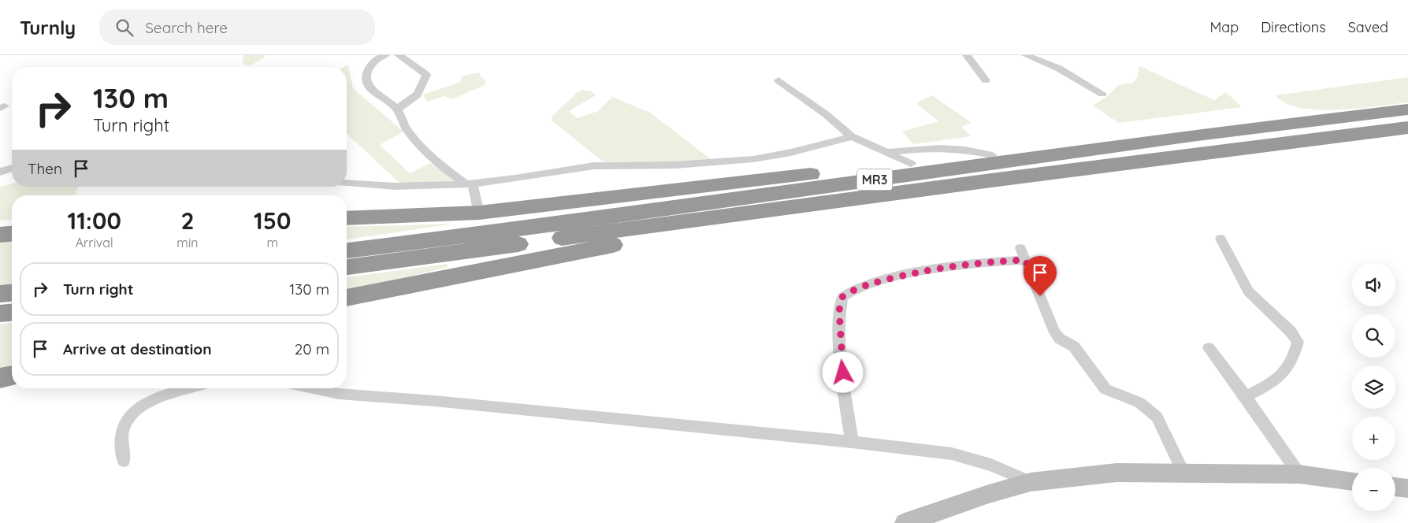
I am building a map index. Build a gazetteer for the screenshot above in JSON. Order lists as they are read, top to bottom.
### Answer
{
  "streets": {
    "highway": ["MR3"]
  },
  "page": {
    "header": "Turnly",
    "search": "Search here",
    "nav": ["Map", "Directions", "Saved"],
    "turn": ["130 m", "Turn right"],
    "then": "Then",
    "eta": [
      "11:00",
      "Arrival",
      "2",
      "min",
      "150",
      "m"
    ],
    "list": [
      {
        "name": "Turn right",
        "value": "130 m"
      },
      {
        "name": "Arrive at destination",
        "value": "20 m"
      }
    ],
    "map_buttons": ["+", "−"]
  }
}
